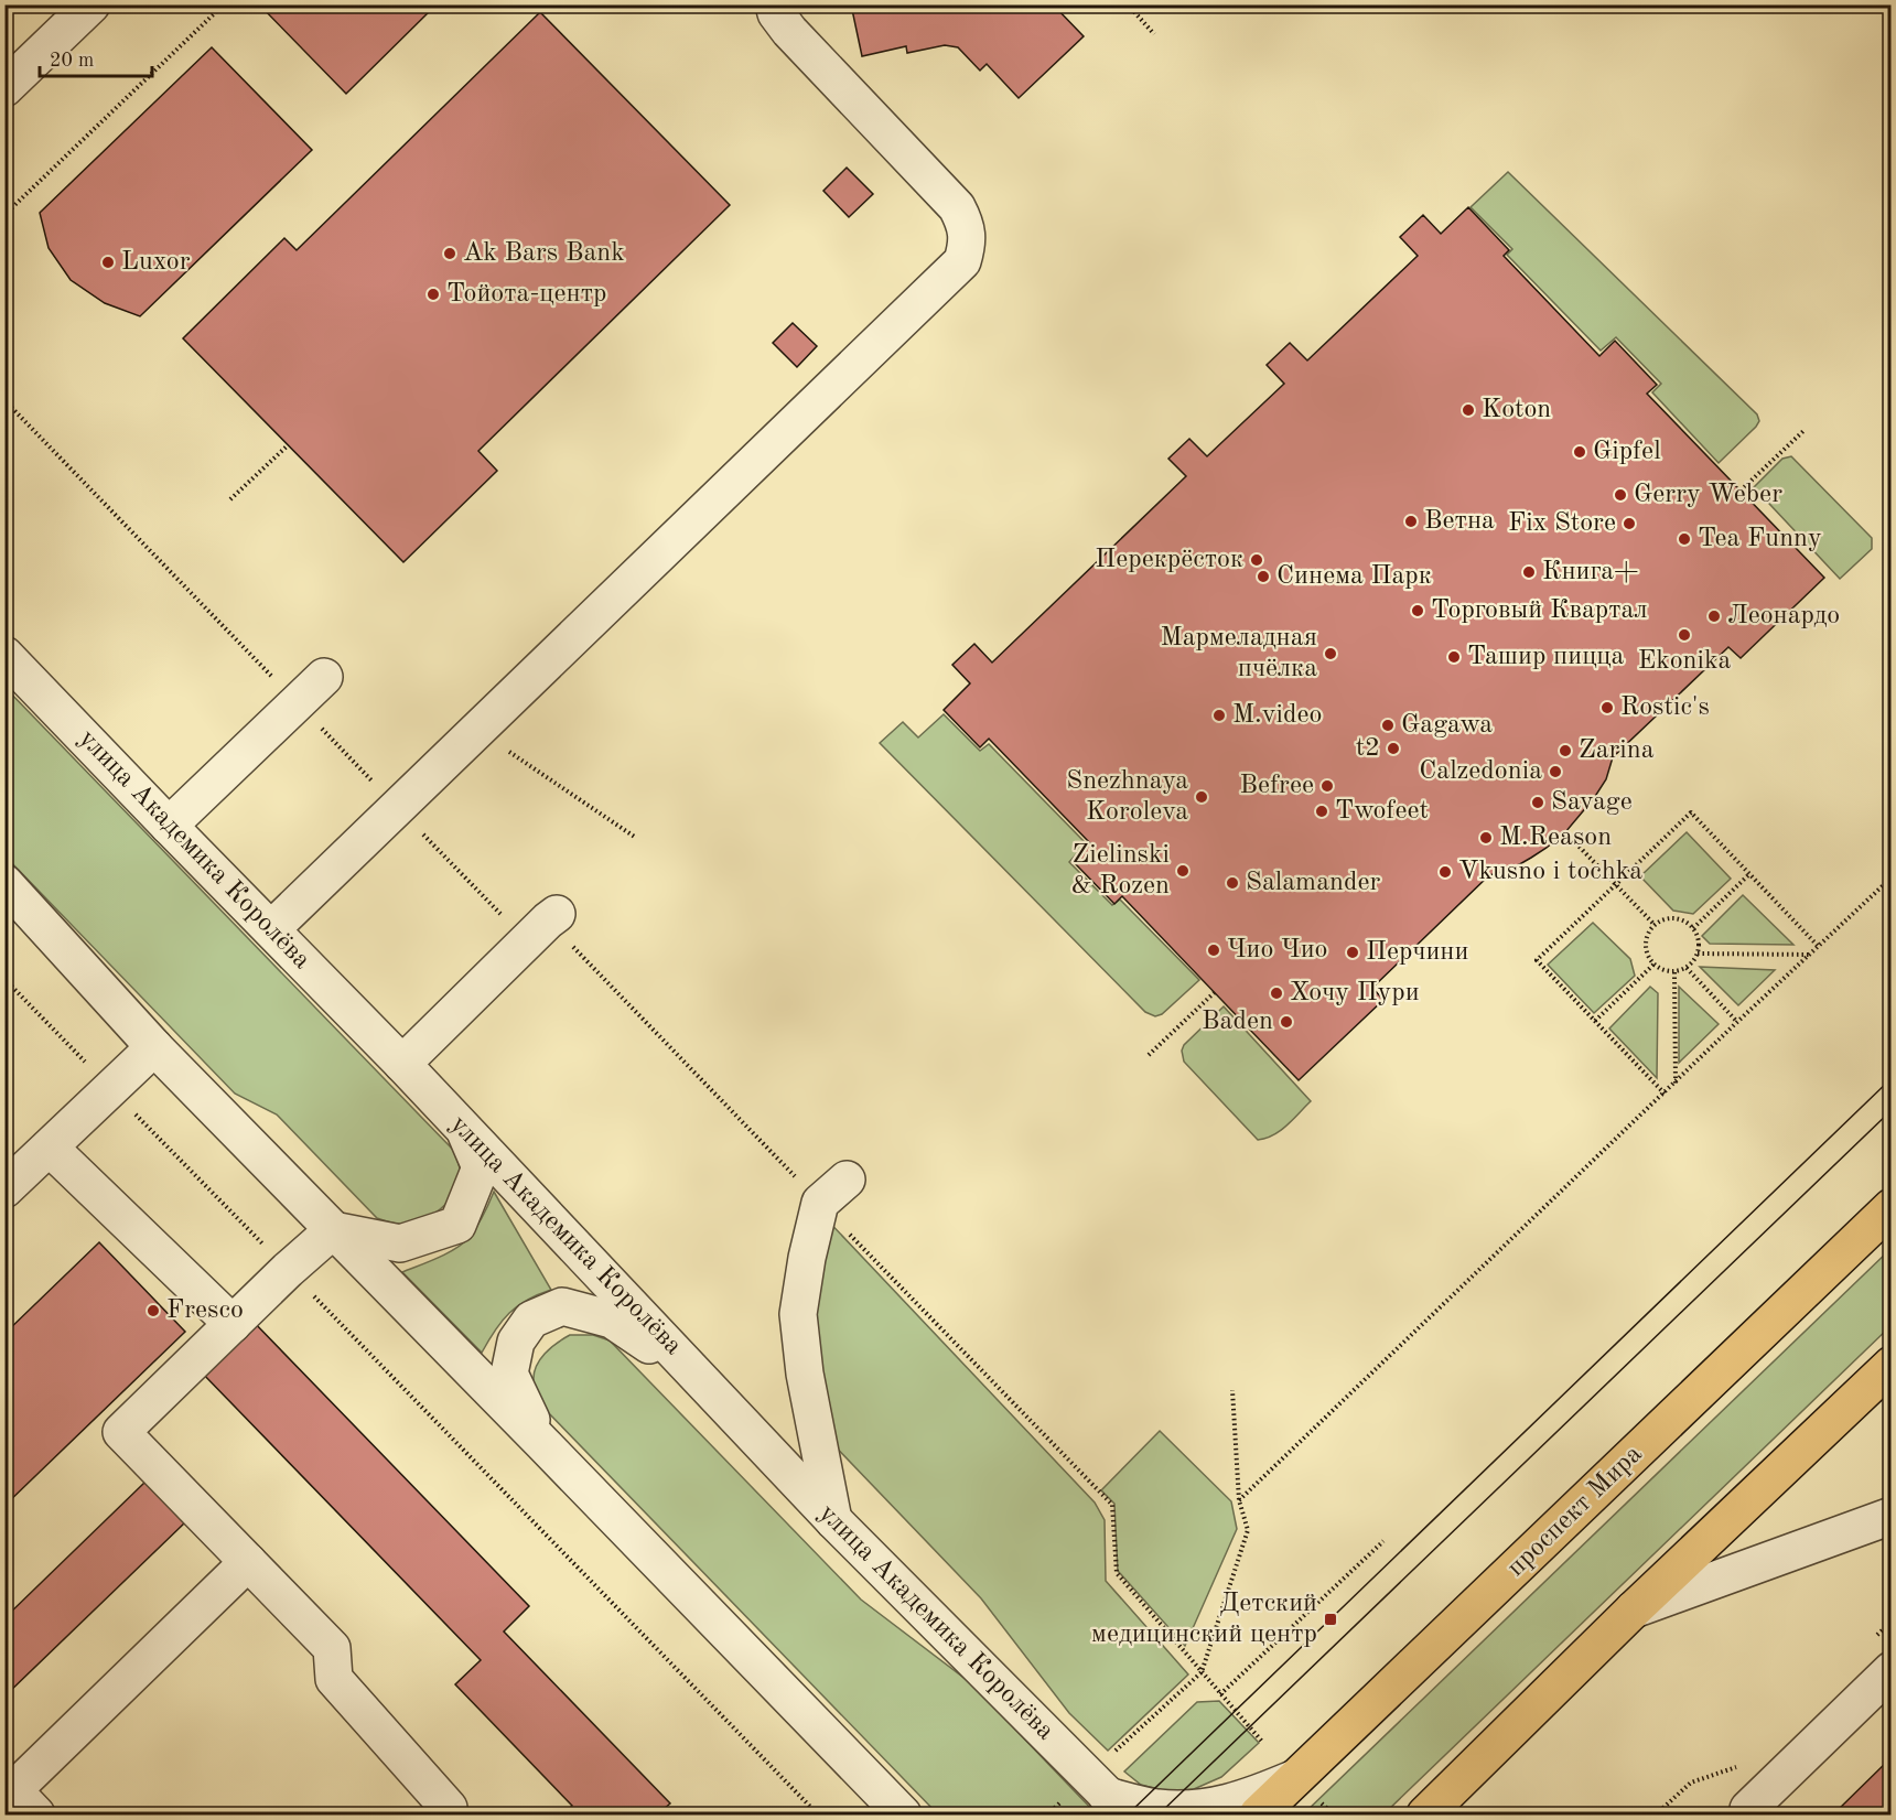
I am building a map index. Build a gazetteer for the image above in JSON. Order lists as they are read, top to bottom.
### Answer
{
  "streets": {
    "main road": ["проспект Мира"],
    "street": ["улица Академика Королёва"]
  },
  "places": {
    "other": [
      "Ak Bars Bank",
      "Luxor",
      "Тойота-центр",
      "Koton",
      "Gipfel",
      "Gerry Weber",
      "Ветна",
      "Fix Store",
      "Tea Funny",
      "Перекрёсток",
      "Книга+",
      "Синема Парк",
      "Торговый Квартал",
      "Леонардо",
      "Ekonika",
      "Мармеладная пчёлка",
      "Ташир пицца",
      "Rostiс's",
      "M.video",
      "Gagawa",
      "t2",
      "Zarina",
      "Calzedonia",
      "Befree",
      "Snezhnaya Koroleva",
      "Savage",
      "Twofeet",
      "M.Reason",
      "Zielinski & Rozen",
      "Vkusno i tochka",
      "Salamander",
      "Чио Чио",
      "Перчини",
      "Хочу Пури",
      "Baden",
      "Fresco"
    ],
    "transit": ["Детский медицинский центр"]
  },
  "scale_bar": "20 m"
}
